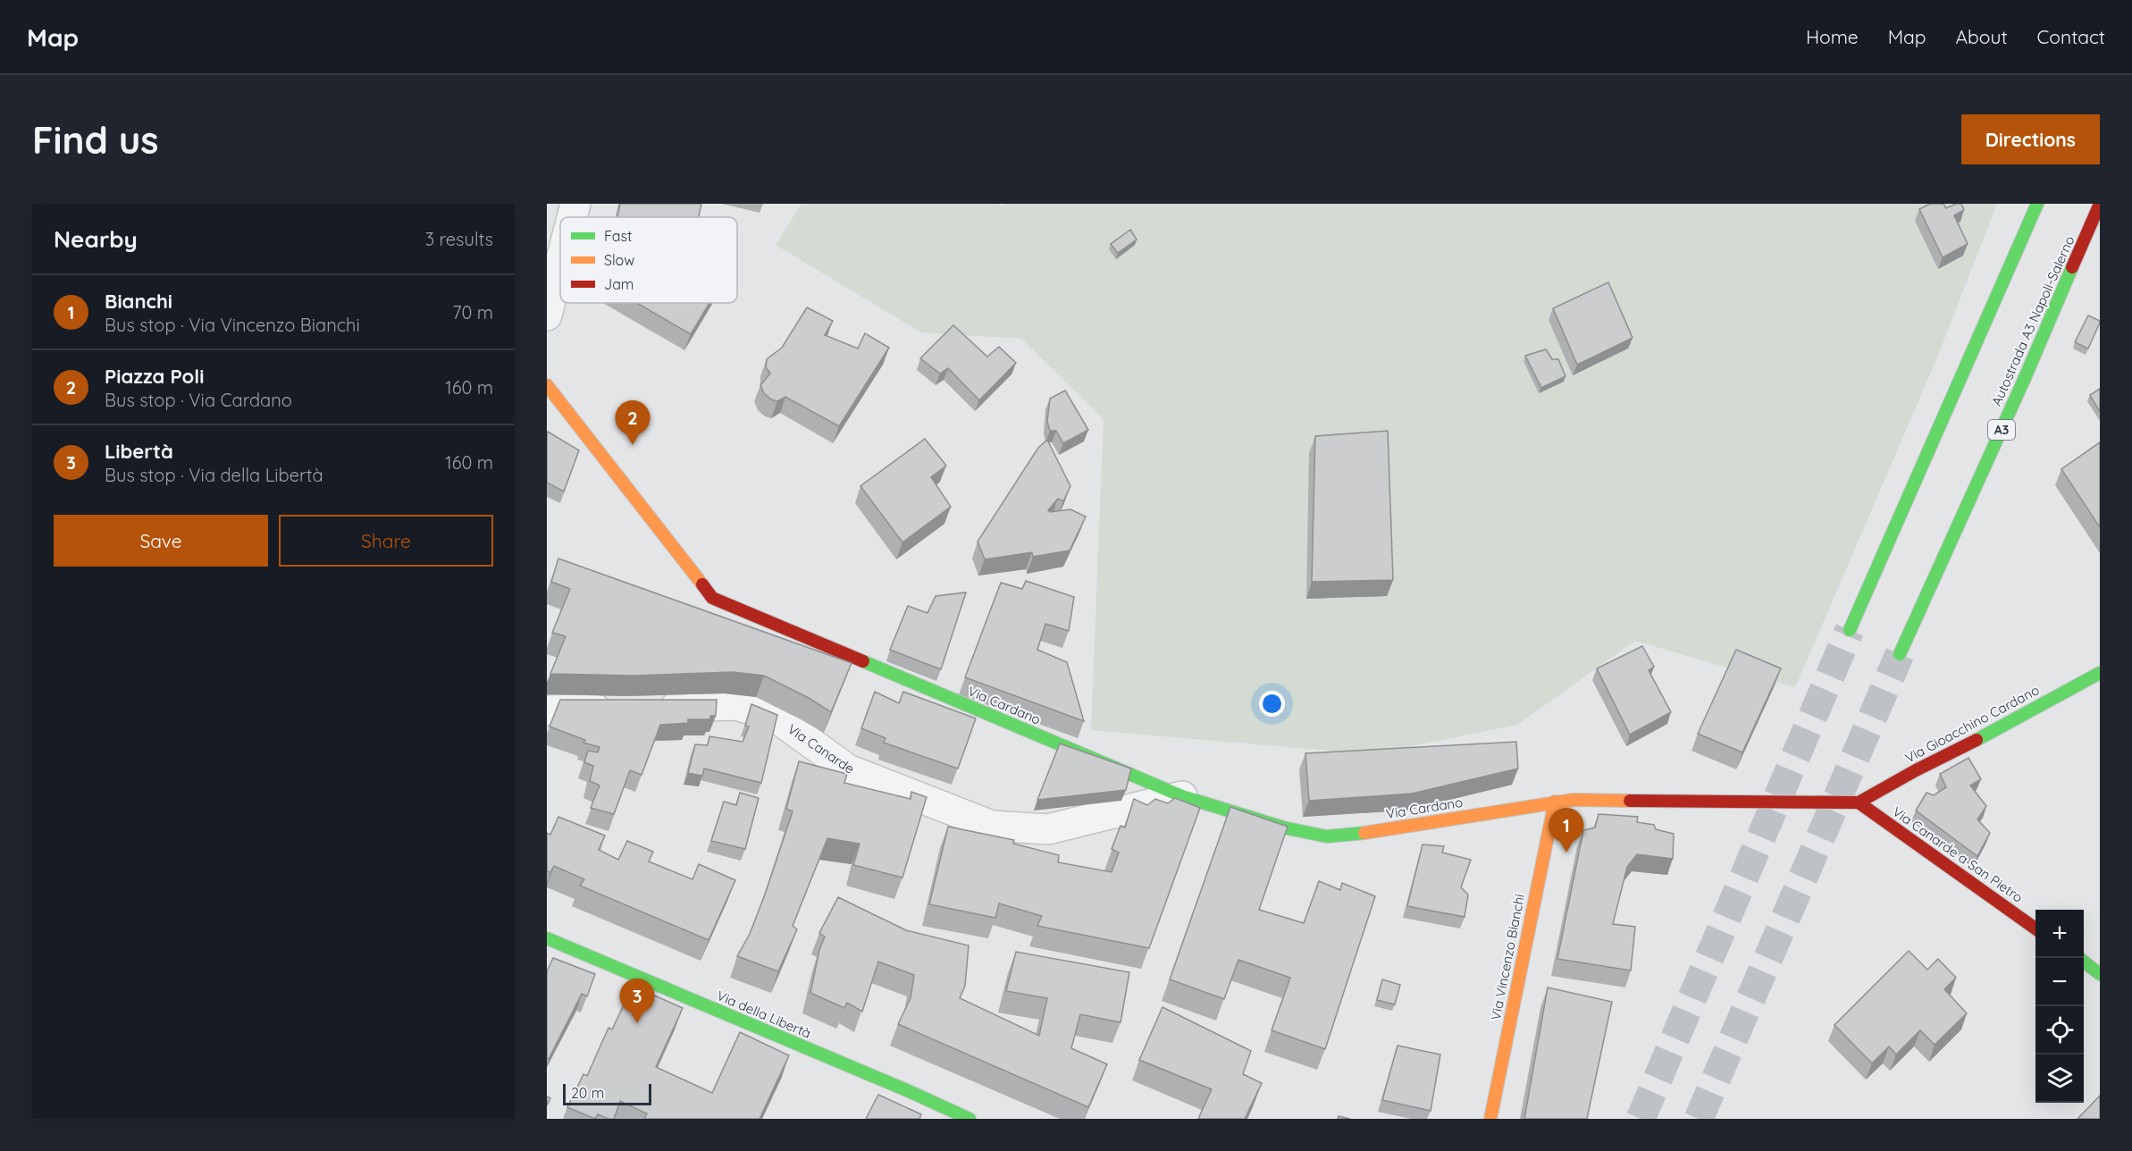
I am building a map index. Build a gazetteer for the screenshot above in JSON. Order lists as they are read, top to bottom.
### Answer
{
  "streets": {
    "main road": [
      "Autostrada A3 Napoli-Salerno",
      "A3",
      "Via Cardano",
      "Via Gioacchino Cardano",
      "Via Canarde a San Pietro",
      "Via Vincenzo Bianchi",
      "Via della Libertà"
    ],
    "street": ["Via Canarde"]
  },
  "crossings": [
    ["Via Cardano", "Via Gioacchino Cardano"],
    ["Via Cardano", "Via Canarde"],
    ["Via Cardano", "Via Canarde a San Pietro"],
    ["Via Cardano", "Via Vincenzo Bianchi"],
    ["Via Gioacchino Cardano", "Via Canarde a San Pietro"]
  ],
  "legend": ["Fast", "Slow", "Jam"],
  "scale_bar": "20 m",
  "page": {
    "header": "Map",
    "nav": [
      "Home",
      "Map",
      "About",
      "Contact"
    ],
    "buttons": [
      "Directions",
      ["Save", "Share"]
    ],
    "title": "Find us",
    "heading": ["Nearby", "3 results"],
    "list": [
      {
        "mark": "1",
        "name": "Bianchi",
        "note": "Bus stop · Via Vincenzo Bianchi",
        "value": "70 m"
      },
      {
        "mark": "2",
        "name": "Piazza Poli",
        "note": "Bus stop · Via Cardano",
        "value": "160 m"
      },
      {
        "mark": "3",
        "name": "Libertà",
        "note": "Bus stop · Via della Libertà",
        "value": "160 m"
      }
    ],
    "pins": ["2", "1", "3"],
    "map_buttons": ["+", "−"],
    "scale": "20 m"
  }
}
